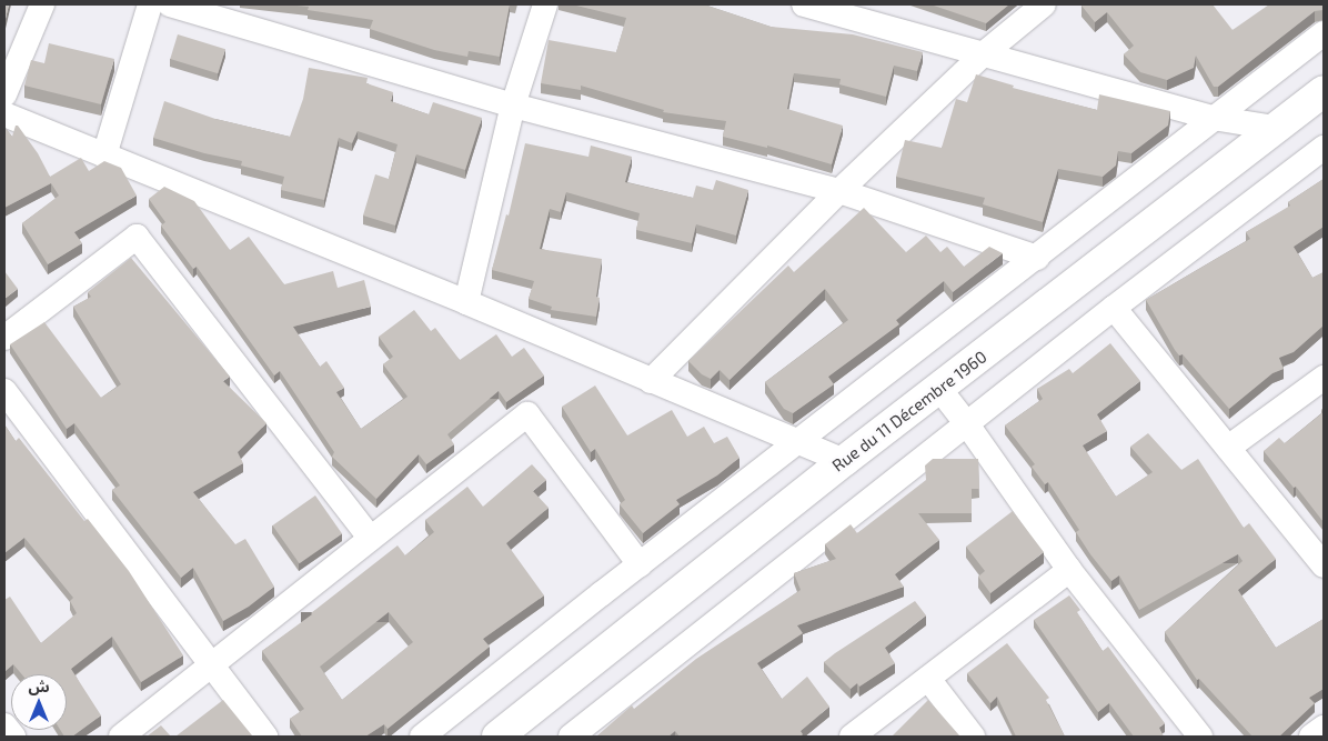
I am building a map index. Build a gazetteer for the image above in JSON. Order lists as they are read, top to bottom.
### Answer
{
  "streets": {
    "main road": ["Rue du 11 Décembre 1960"]
  },
  "north": "top"
}
